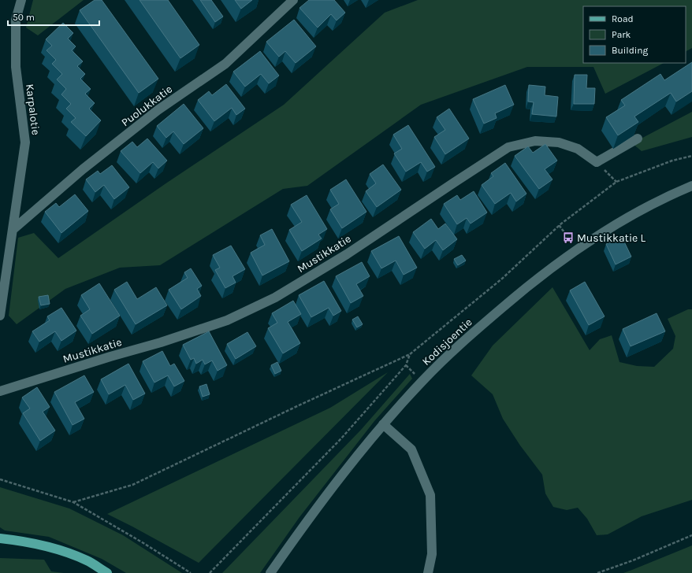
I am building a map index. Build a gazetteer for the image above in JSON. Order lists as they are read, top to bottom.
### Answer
{
  "streets": {
    "street": [
      "Puolukkatie",
      "Karpalotie",
      "Mustikkatie",
      "Kodisjoentie"
    ]
  },
  "crossings": [
    ["Puolukkatie", "Karpalotie"]
  ],
  "places": {
    "bus stop": ["Mustikkatie L"]
  },
  "legend": ["Road", "Park", "Building"],
  "scale_bar": "50 m"
}
